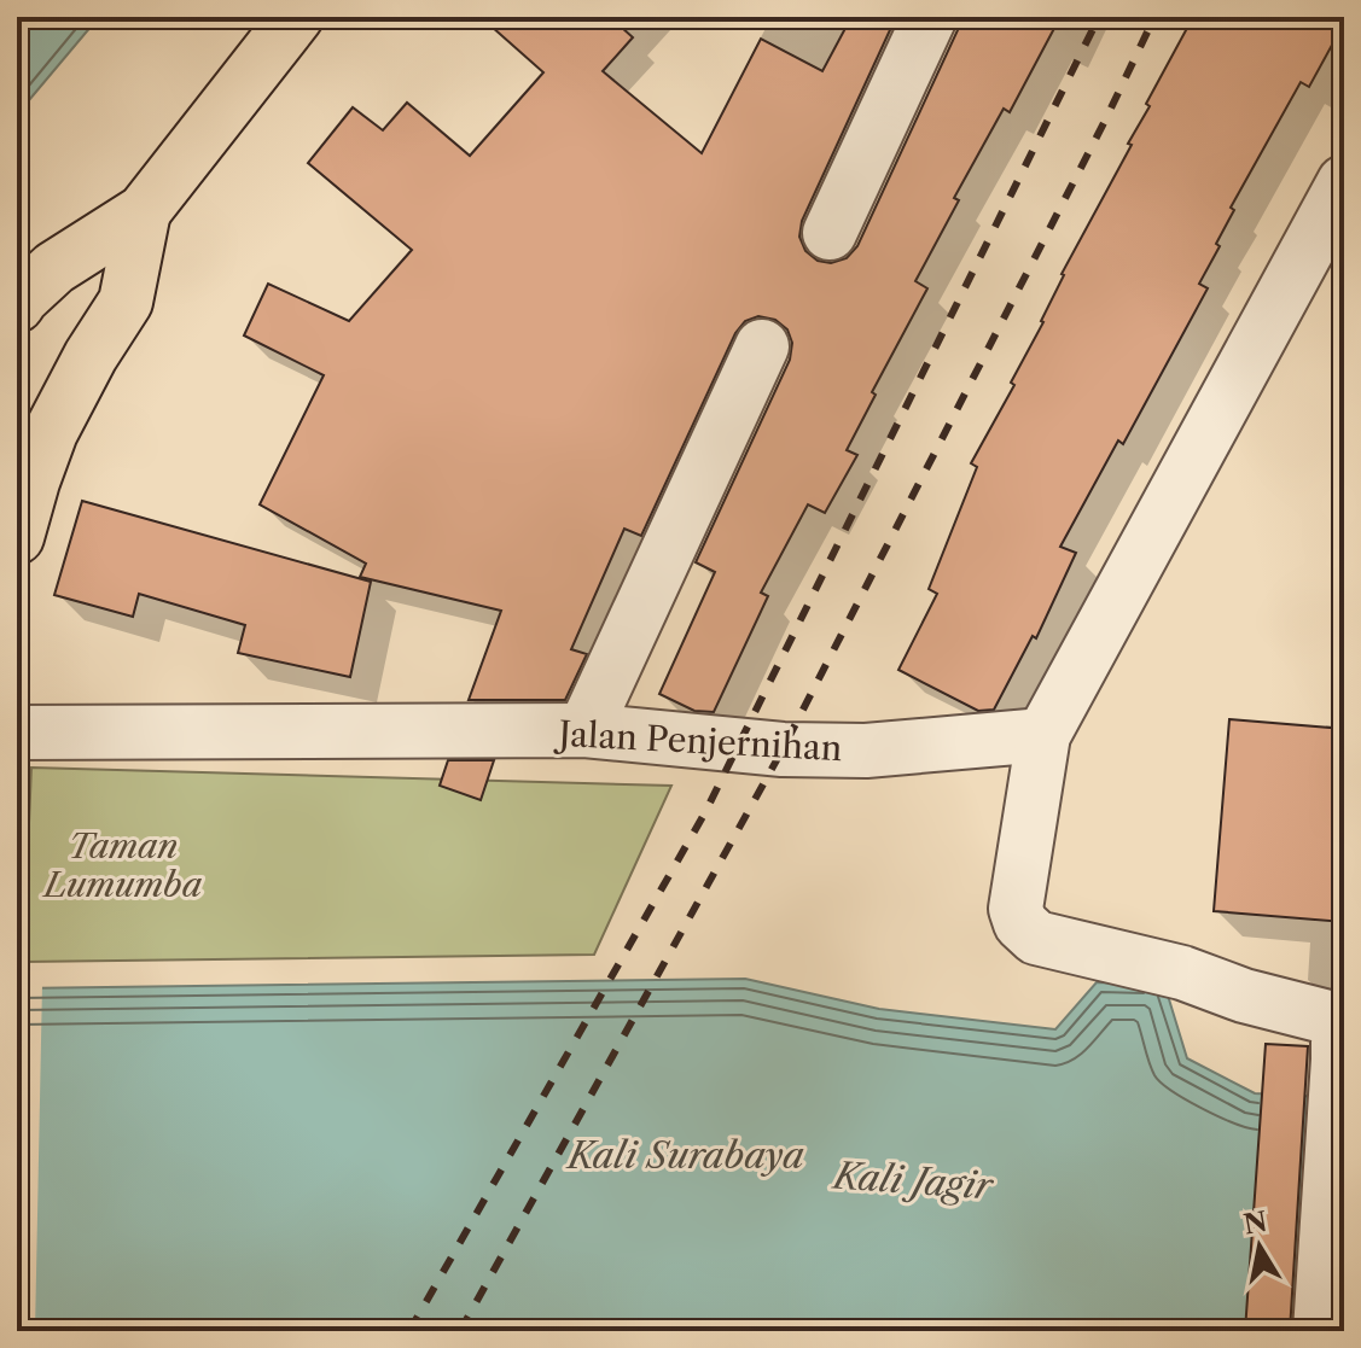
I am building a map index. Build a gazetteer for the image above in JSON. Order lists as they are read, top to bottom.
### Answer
{
  "streets": {
    "street": ["Jalan Penjernihan"]
  },
  "water": ["Kali Surabaya", "Kali Jagir"],
  "parks": ["Taman Lumumba"],
  "north": "top"
}
